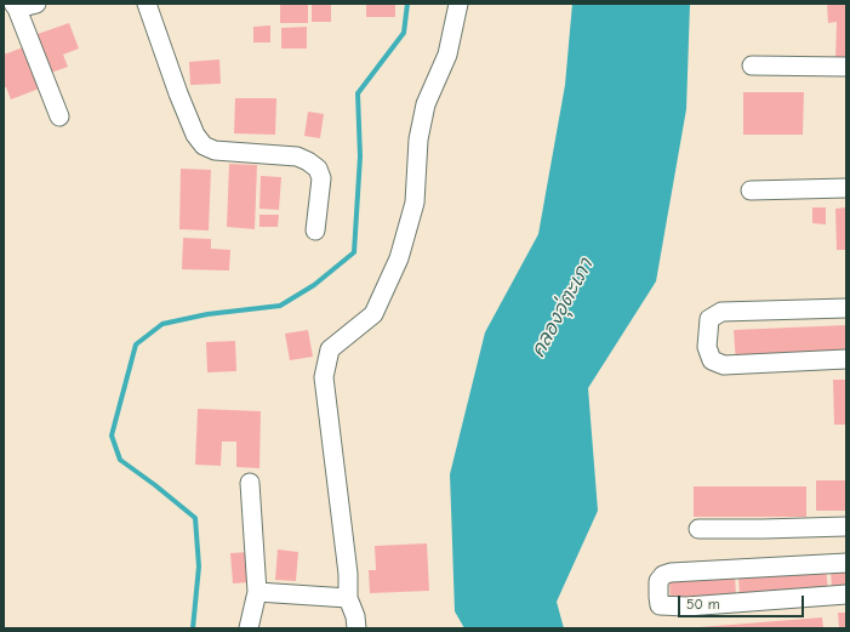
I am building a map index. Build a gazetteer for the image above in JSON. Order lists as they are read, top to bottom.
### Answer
{
  "water": ["คลองอุ่ตะเภา"],
  "scale_bar": "50 m"
}
